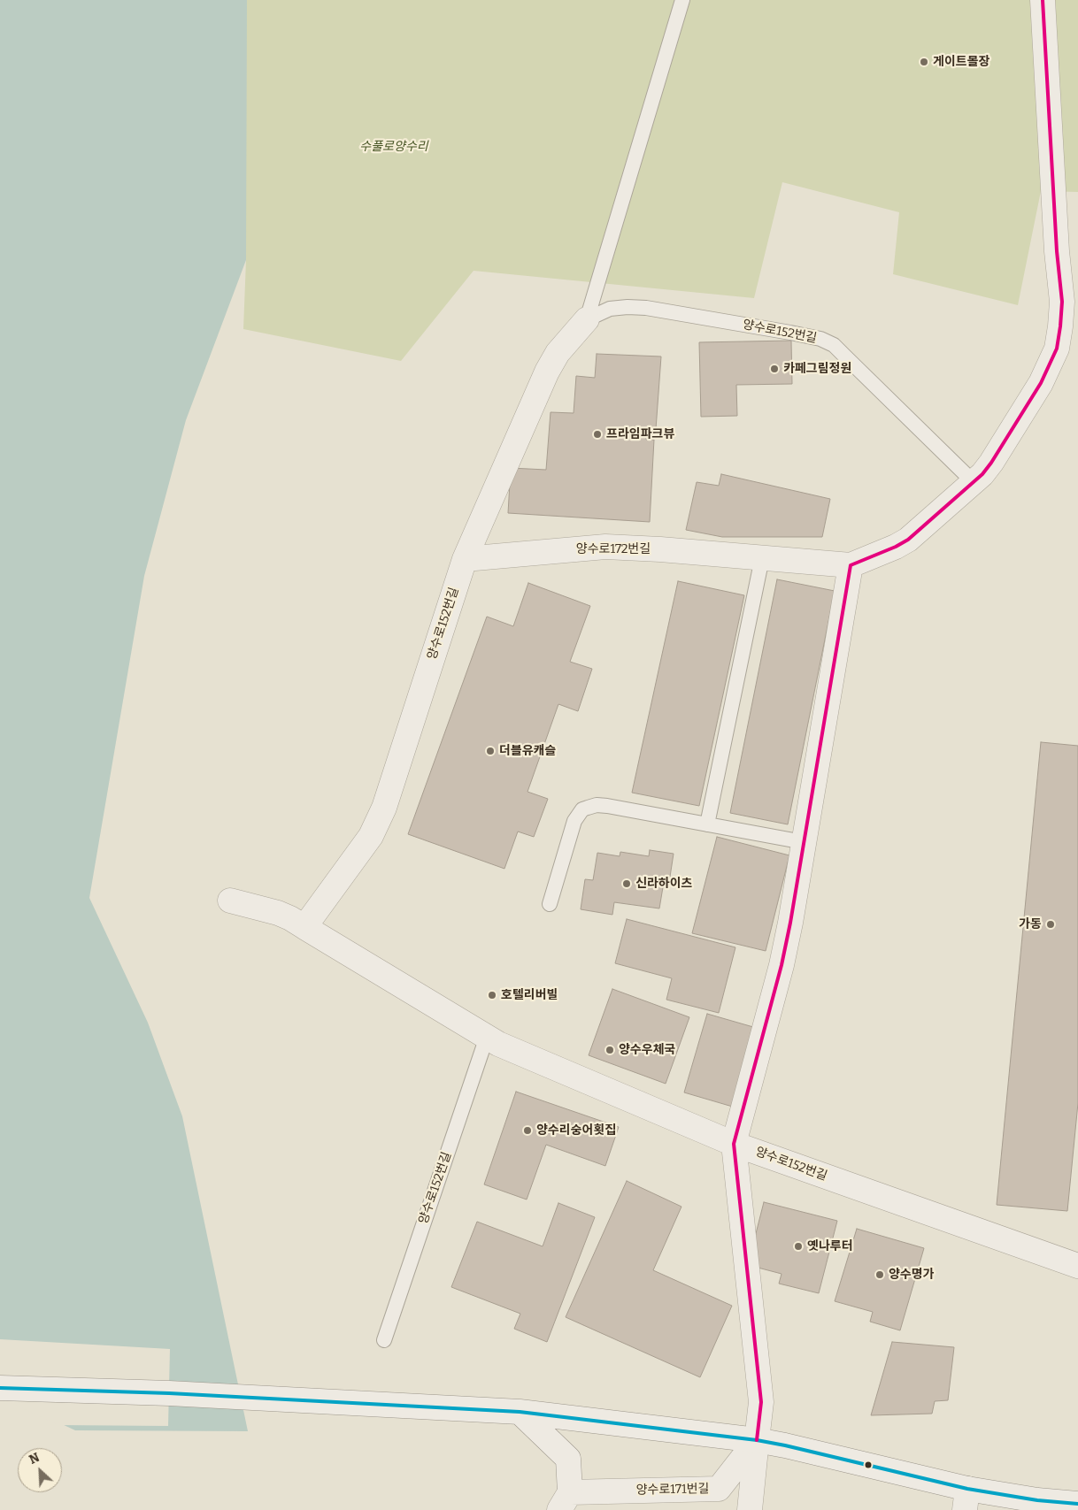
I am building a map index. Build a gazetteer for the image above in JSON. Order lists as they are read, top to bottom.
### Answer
{
  "streets": {
    "street": ["양수로152번길", "양수로172번길", "양수로171번길"]
  },
  "crossings": [
    ["양수로152번길", "양수로172번길"]
  ],
  "parks": ["수풀로양수리"],
  "places": [
    "게이트볼장",
    "카페그림정원",
    "프라임파크뷰",
    "더블유캐슬",
    "신라하이츠",
    "가동",
    "호텔리버빌",
    "양수우체국",
    "양수리숭어횟집",
    "옛나루터",
    "양수명가"
  ],
  "north": "top left"
}
